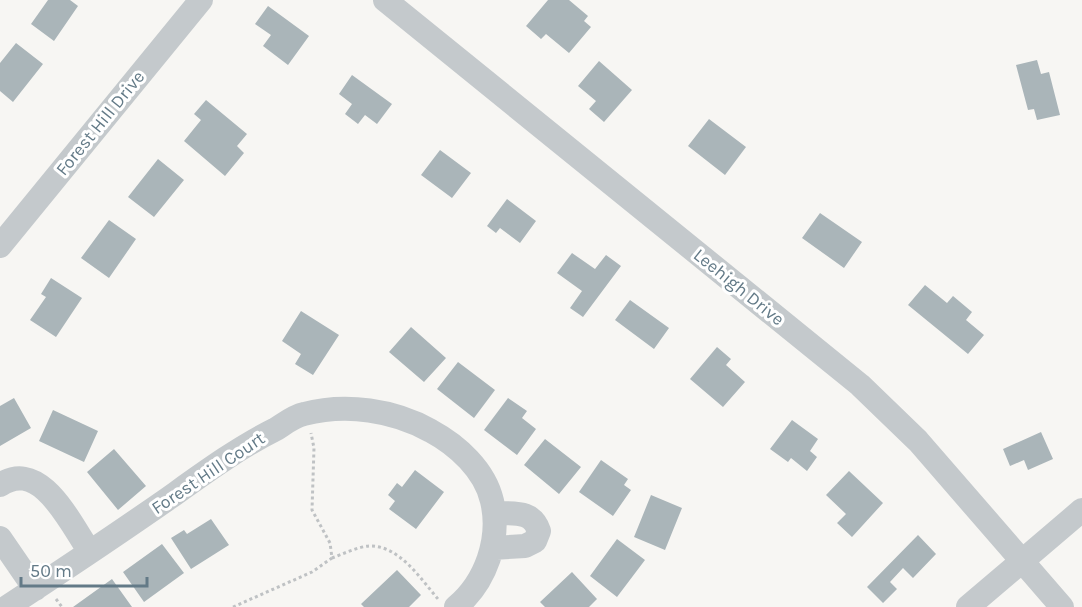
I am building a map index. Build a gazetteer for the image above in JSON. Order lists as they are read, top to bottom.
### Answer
{
  "streets": {
    "street": ["Forest Hill Drive", "Leehigh Drive", "Forest Hill Court"]
  },
  "scale_bar": "50 m"
}
